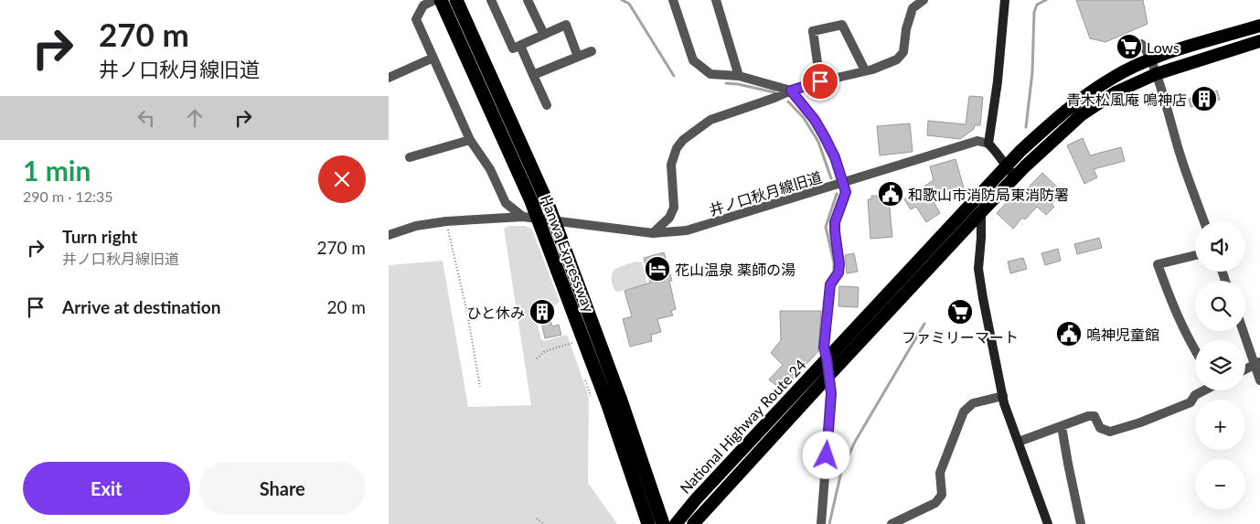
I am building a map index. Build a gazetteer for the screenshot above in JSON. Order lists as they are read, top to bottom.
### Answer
{
  "streets": {
    "highway": ["Hanwa Expressway", "National Highway Route 24"],
    "street": ["井ノ口秋月線旧道"]
  },
  "places": {
    "supermarket": ["Lows", "ファミリーマート"],
    "building": ["青木松風庵 鳴神店", "ひと休み"],
    "public building": ["和歌山市消防局東消防署", "嗚神児童館"],
    "hotel": ["花山温泉 薬師の湯"]
  },
  "page": {
    "turn": ["270 m", "井ノ口秋月線旧道"],
    "heading": ["1 min", "290 m · 12:35"],
    "list": [
      {
        "name": "Turn right",
        "note": "井ノ口秋月線旧道",
        "value": "270 m"
      },
      {
        "name": "Arrive at destination",
        "value": "20 m"
      }
    ],
    "map_buttons": ["+", "−"],
    "buttons": ["Exit", "Share"]
  }
}
